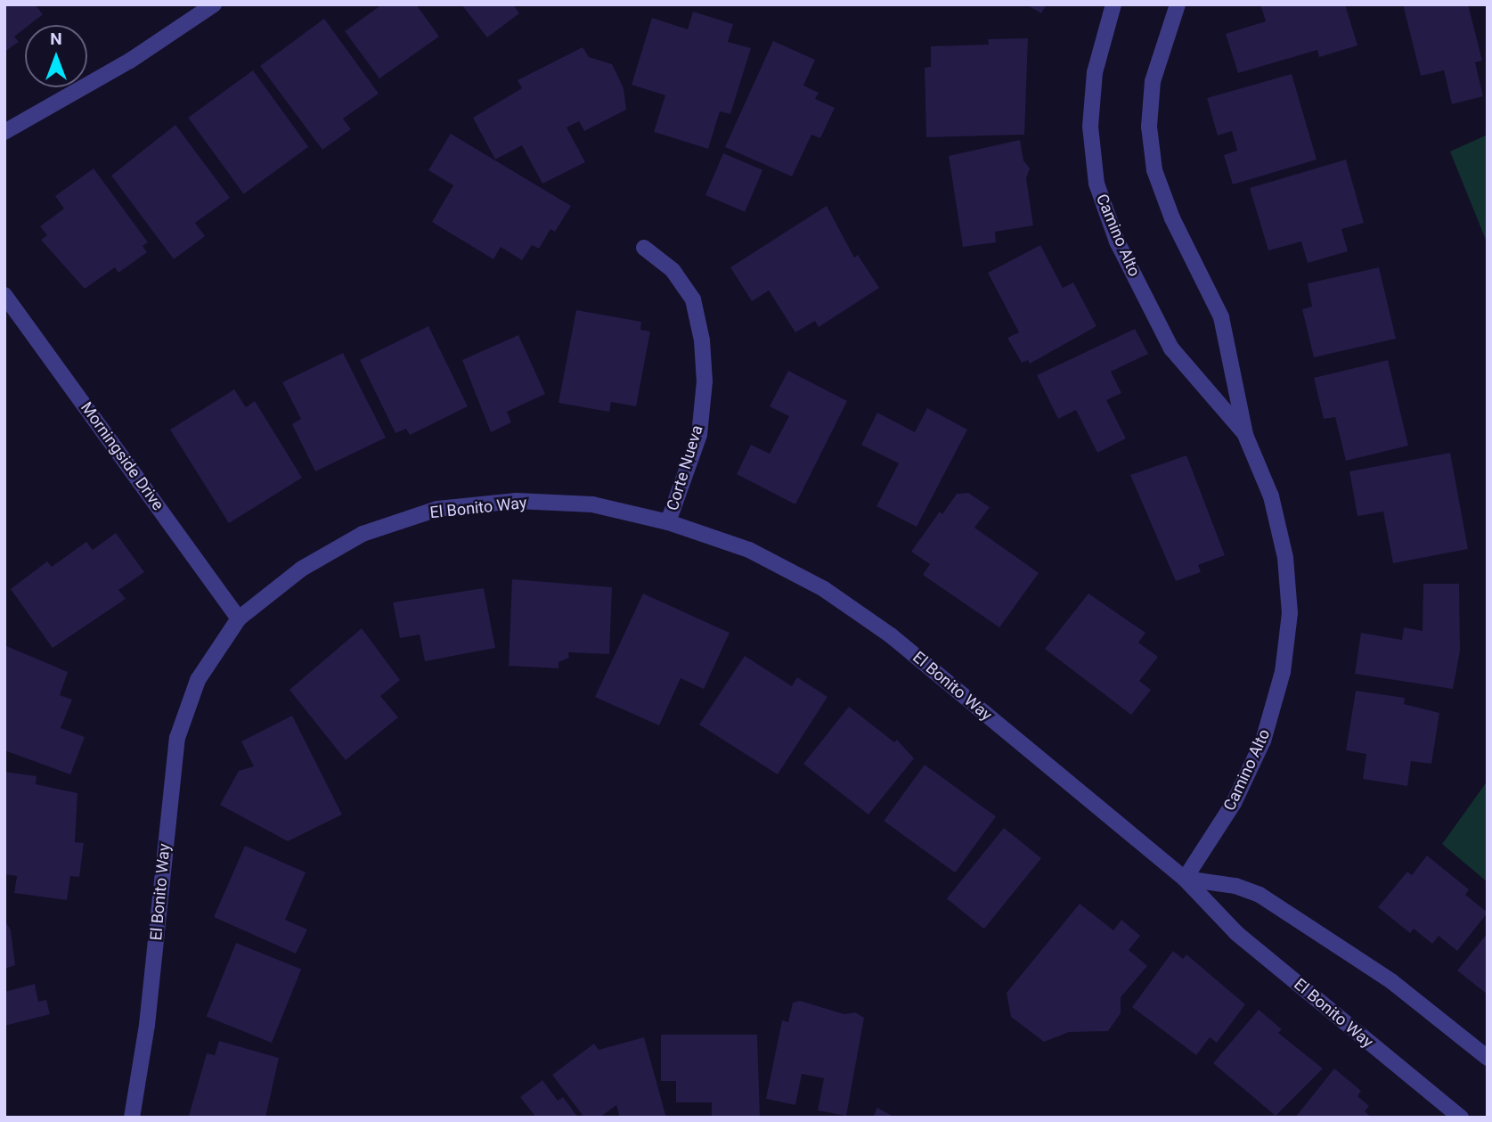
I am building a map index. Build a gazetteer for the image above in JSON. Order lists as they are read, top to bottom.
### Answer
{
  "streets": {
    "street": [
      "Camino Alto",
      "Morningside Drive",
      "Corte Nueva",
      "El Bonito Way"
    ]
  },
  "crossings": [
    ["Camino Alto", "El Bonito Way"],
    ["Morningside Drive", "El Bonito Way"],
    ["Corte Nueva", "El Bonito Way"]
  ],
  "north": "top"
}
